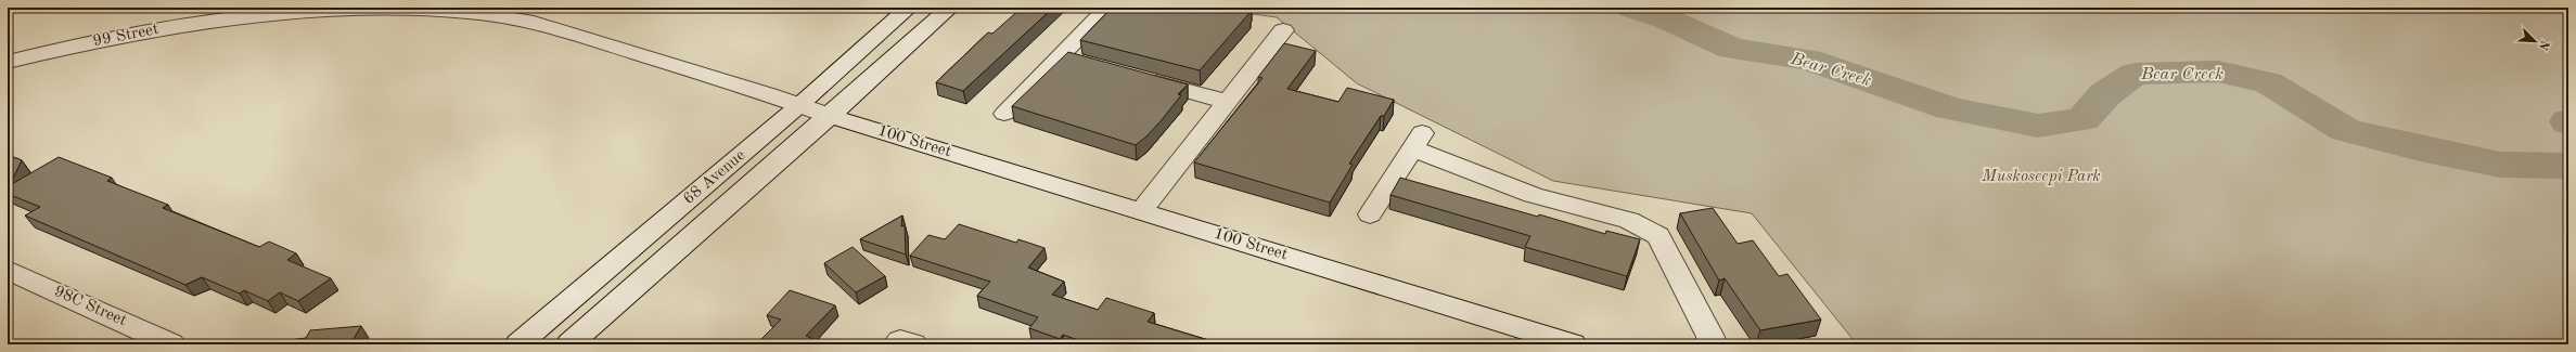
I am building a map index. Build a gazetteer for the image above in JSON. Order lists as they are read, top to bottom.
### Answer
{
  "streets": {
    "street": [
      "99 Street",
      "100 Street",
      "68 Avenue",
      "98C Street"
    ]
  },
  "crossings": [
    ["99 Street", "100 Street"],
    ["100 Street", "68 Avenue"]
  ],
  "water": ["Bear Creek"],
  "parks": ["Muskoseepi Park"],
  "north": "bottom right"
}
